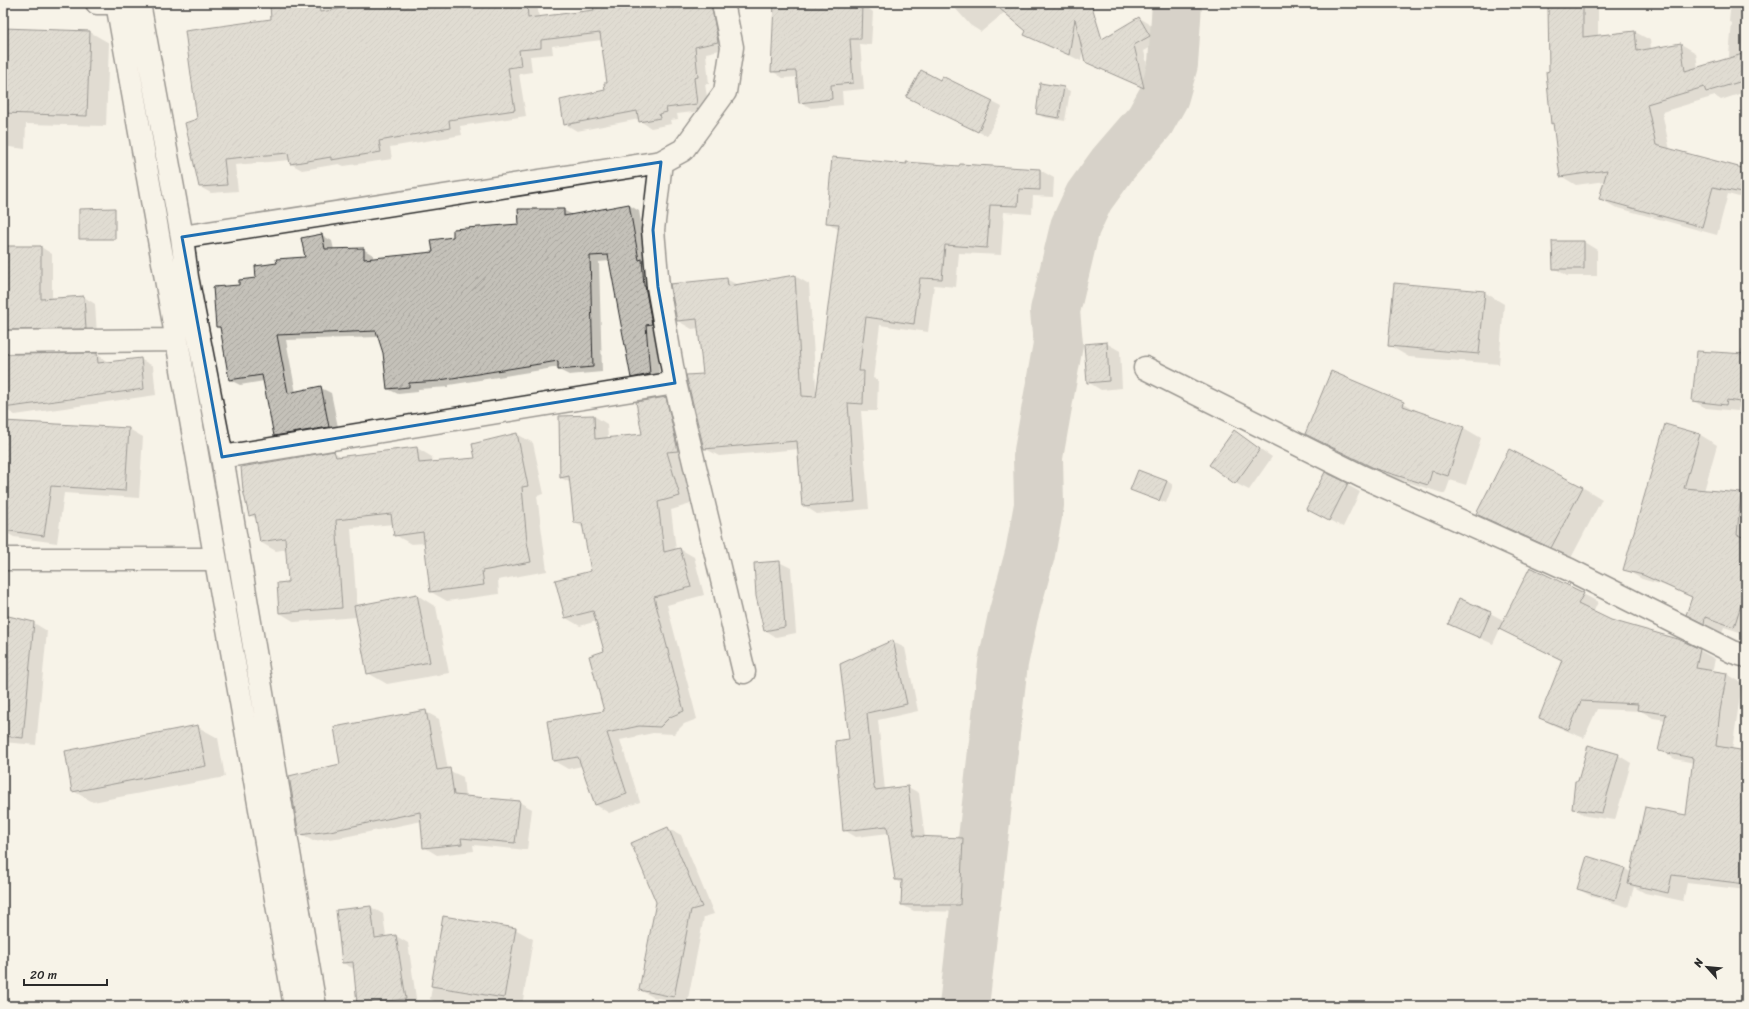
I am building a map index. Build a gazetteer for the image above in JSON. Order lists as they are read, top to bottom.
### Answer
{
  "scale_bar": "20 m",
  "north": "top left"
}
